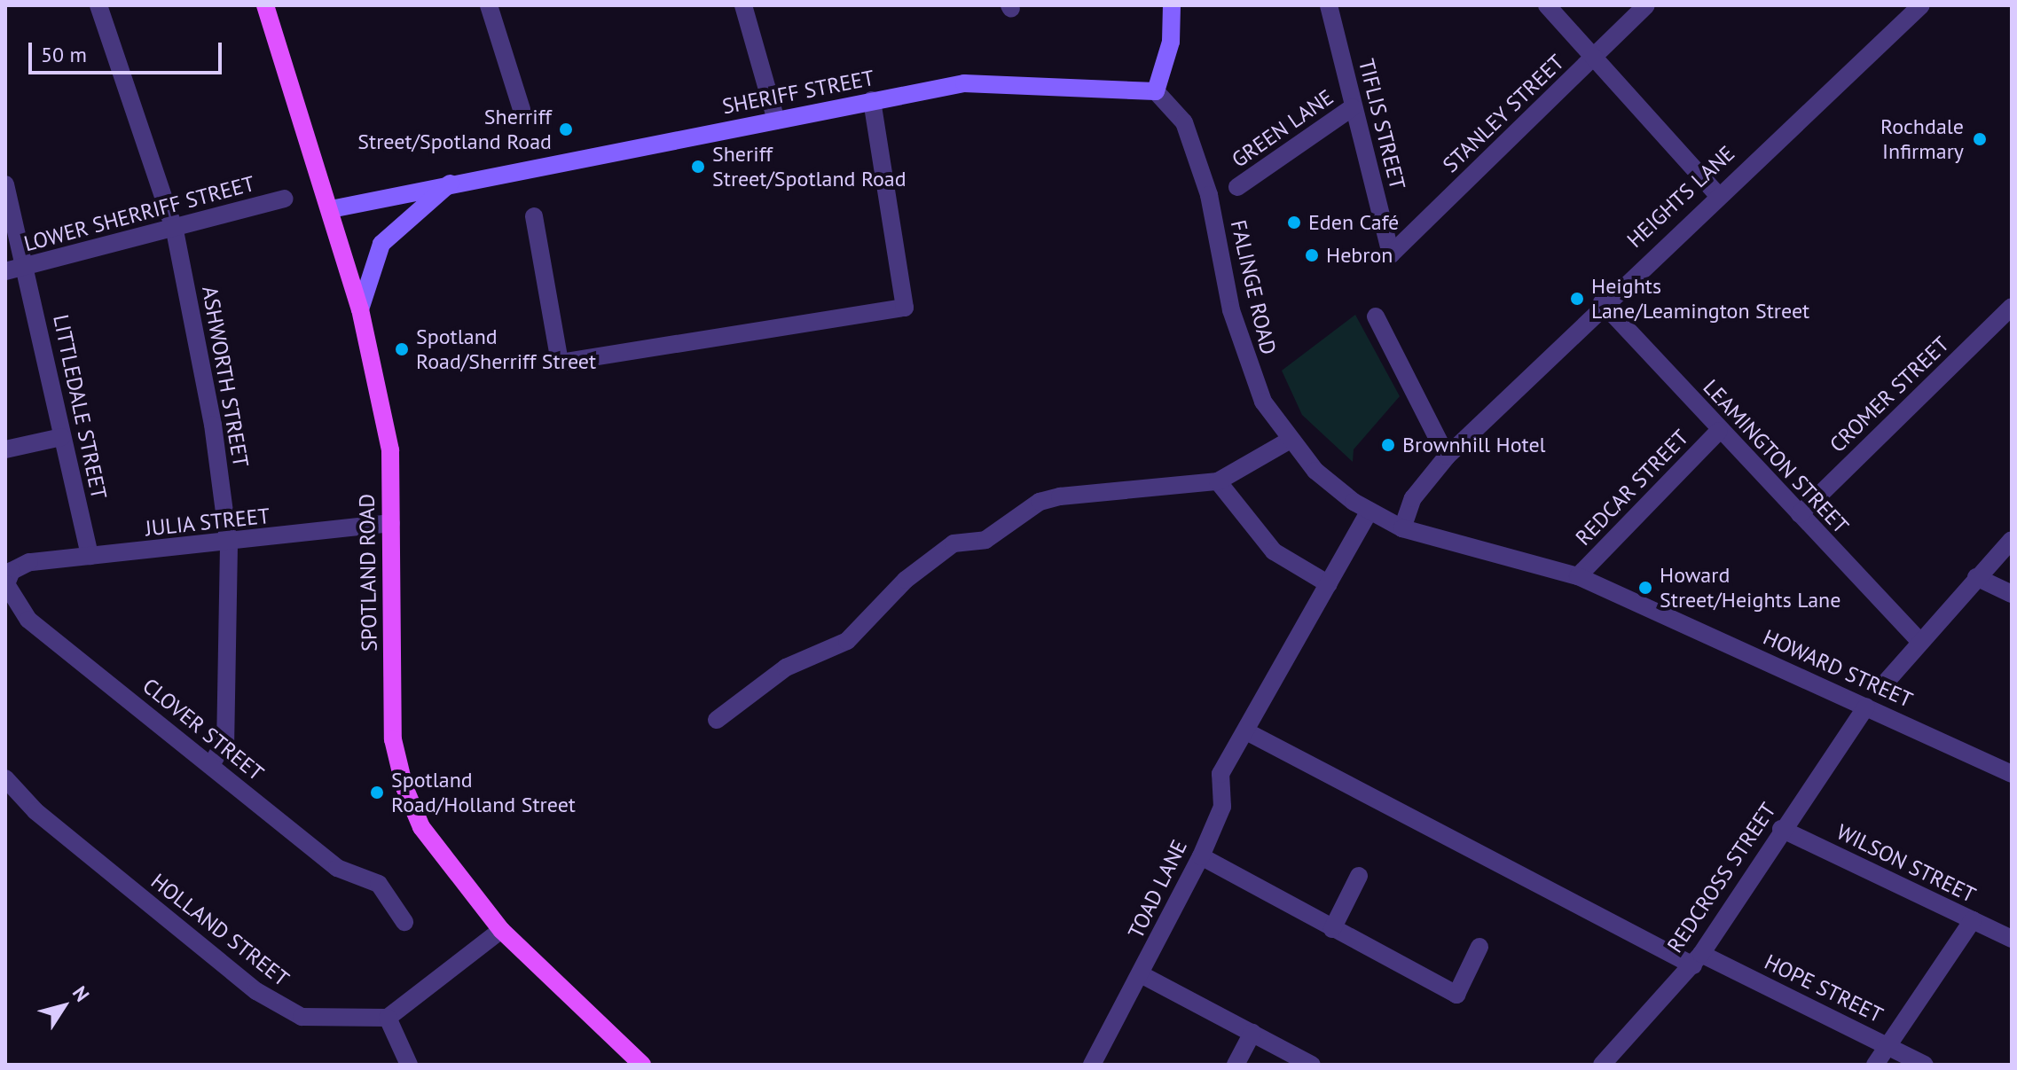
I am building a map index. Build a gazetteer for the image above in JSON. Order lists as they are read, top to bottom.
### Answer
{
  "streets": {
    "main road": ["SHERIFF STREET", "SPOTLAND ROAD"],
    "street": [
      "STANLEY STREET",
      "TIFLIS STREET",
      "GREEN LANE",
      "HEIGHTS LANE",
      "LOWER SHERRIFF STREET",
      "FALINGE ROAD",
      "ASHWORTH STREET",
      "CROMER STREET",
      "LITTLEDALE STREET",
      "LEAMINGTON STREET",
      "REDCAR STREET",
      "JULIA STREET",
      "HOWARD STREET",
      "CLOVER STREET",
      "WILSON STREET",
      "REDCROSS STREET",
      "TOAD LANE",
      "HOLLAND STREET",
      "HOPE STREET"
    ]
  },
  "crossings": [
    ["SHERIFF STREET", "FALINGE ROAD"],
    ["SHERIFF STREET", "SPOTLAND ROAD"],
    ["STANLEY STREET", "TIFLIS STREET"],
    ["TIFLIS STREET", "GREEN LANE"],
    ["HEIGHTS LANE", "FALINGE ROAD"],
    ["HEIGHTS LANE", "LEAMINGTON STREET"],
    ["HEIGHTS LANE", "HOWARD STREET"],
    ["LOWER SHERRIFF STREET", "ASHWORTH STREET"],
    ["LOWER SHERRIFF STREET", "LITTLEDALE STREET"],
    ["FALINGE ROAD", "HOWARD STREET"],
    ["FALINGE ROAD", "TOAD LANE"],
    ["ASHWORTH STREET", "JULIA STREET"],
    ["ASHWORTH STREET", "CLOVER STREET"],
    ["CROMER STREET", "LEAMINGTON STREET"],
    ["LITTLEDALE STREET", "JULIA STREET"],
    ["LEAMINGTON STREET", "REDCAR STREET"],
    ["REDCAR STREET", "HOWARD STREET"],
    ["JULIA STREET", "SPOTLAND ROAD"],
    ["JULIA STREET", "CLOVER STREET"],
    ["HOWARD STREET", "REDCROSS STREET"],
    ["WILSON STREET", "REDCROSS STREET"],
    ["REDCROSS STREET", "HOPE STREET"],
    ["TOAD LANE", "HOPE STREET"]
  ],
  "places": [
    "Sherriff Street/Spotland Road",
    "Rochdale Infirmary",
    "Sheriff Street/Spotland Road",
    "Eden Café",
    "Hebron",
    "Heights Lane/Leamington Street",
    "Spotland Road/Sherriff Street",
    "Brownhill Hotel",
    "Howard Street/Heights Lane",
    "Spotland Road/Holland Street"
  ],
  "scale_bar": "50 m",
  "north": "top right"
}
